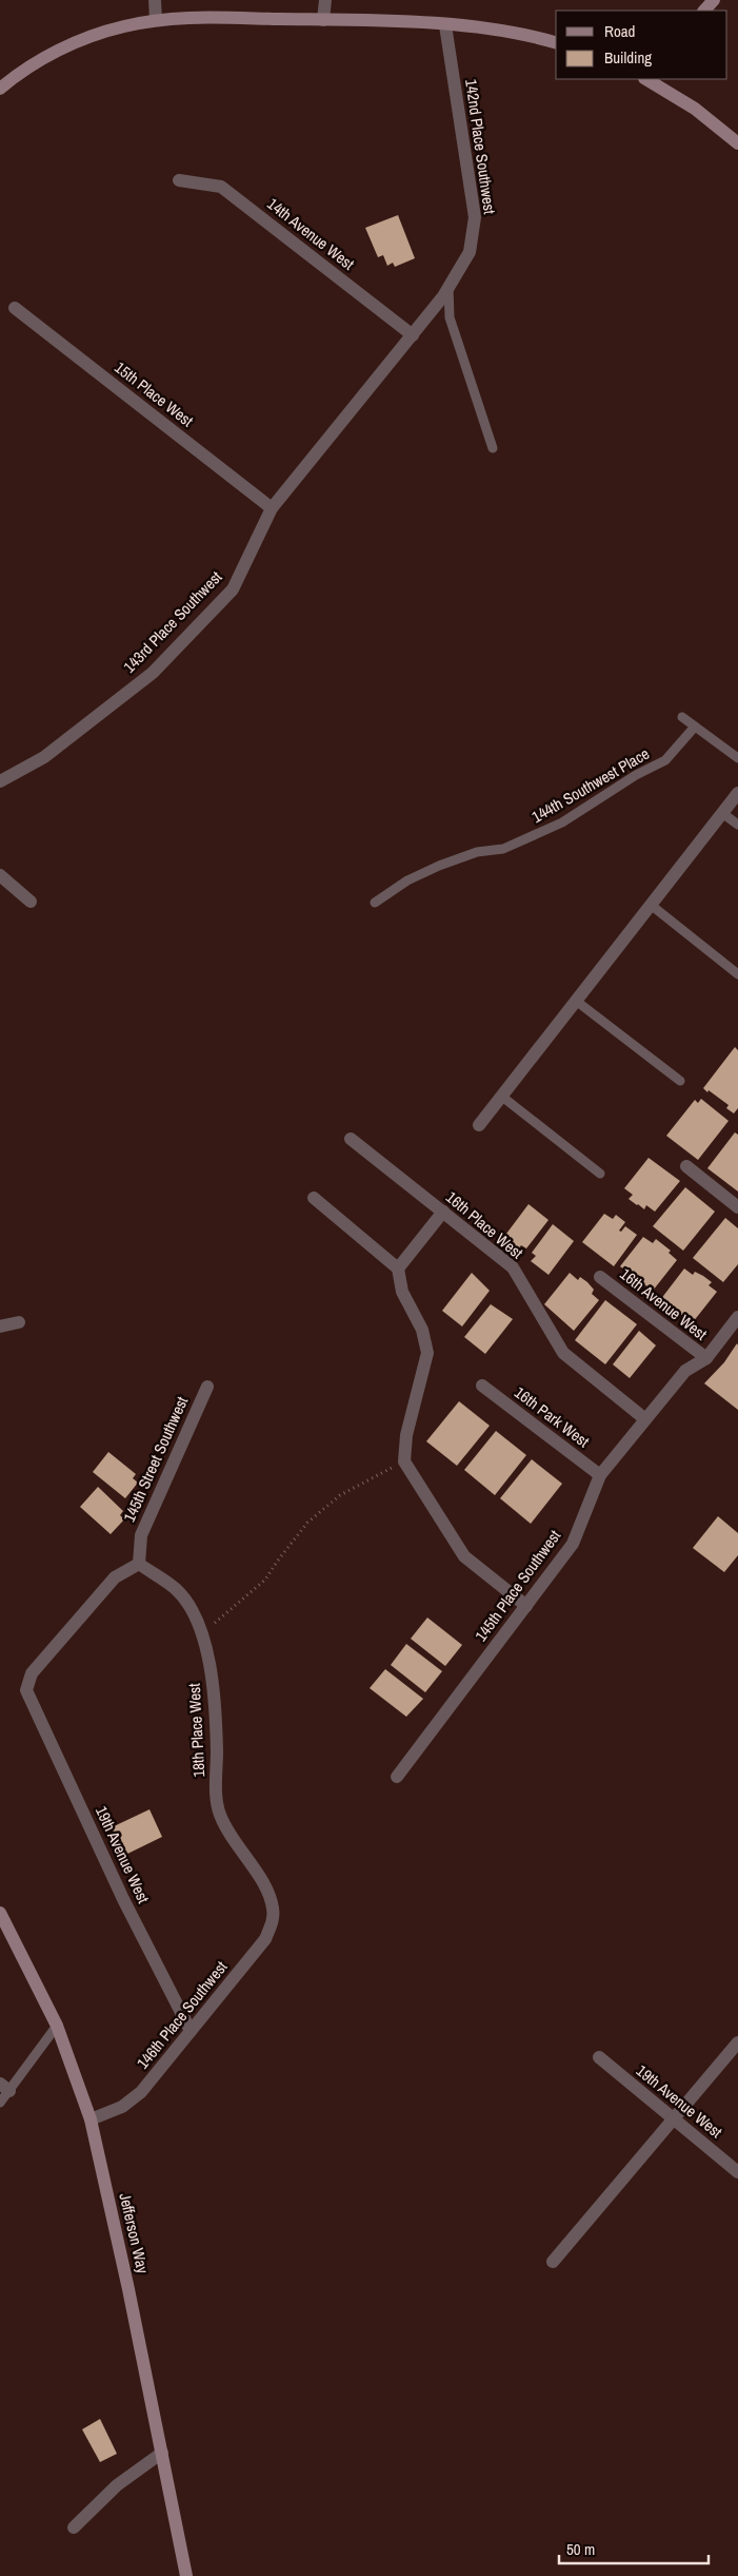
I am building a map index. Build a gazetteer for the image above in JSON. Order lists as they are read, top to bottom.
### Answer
{
  "streets": {
    "street": [
      "142nd Place Southwest",
      "14th Avenue West",
      "15th Place West",
      "143rd Place Southwest",
      "16th Place West",
      "16th Avenue West",
      "16th Park West",
      "145th Street Southwest",
      "145th Place Southwest",
      "18th Place West",
      "19th Avenue West",
      "146th Place Southwest",
      "Jefferson Way"
    ],
    "lane": ["144th Southwest Place"]
  },
  "crossings": [
    ["142nd Place Southwest", "143rd Place Southwest"],
    ["14th Avenue West", "143rd Place Southwest"],
    ["15th Place West", "143rd Place Southwest"],
    ["16th Place West", "145th Place Southwest"],
    ["16th Avenue West", "145th Place Southwest"],
    ["16th Park West", "145th Place Southwest"],
    ["145th Street Southwest", "18th Place West"],
    ["145th Street Southwest", "19th Avenue West"],
    ["18th Place West", "19th Avenue West"],
    ["18th Place West", "146th Place Southwest"],
    ["19th Avenue West", "146th Place Southwest"],
    ["146th Place Southwest", "Jefferson Way"]
  ],
  "legend": ["Road", "Building"],
  "scale_bar": "50 m"
}
